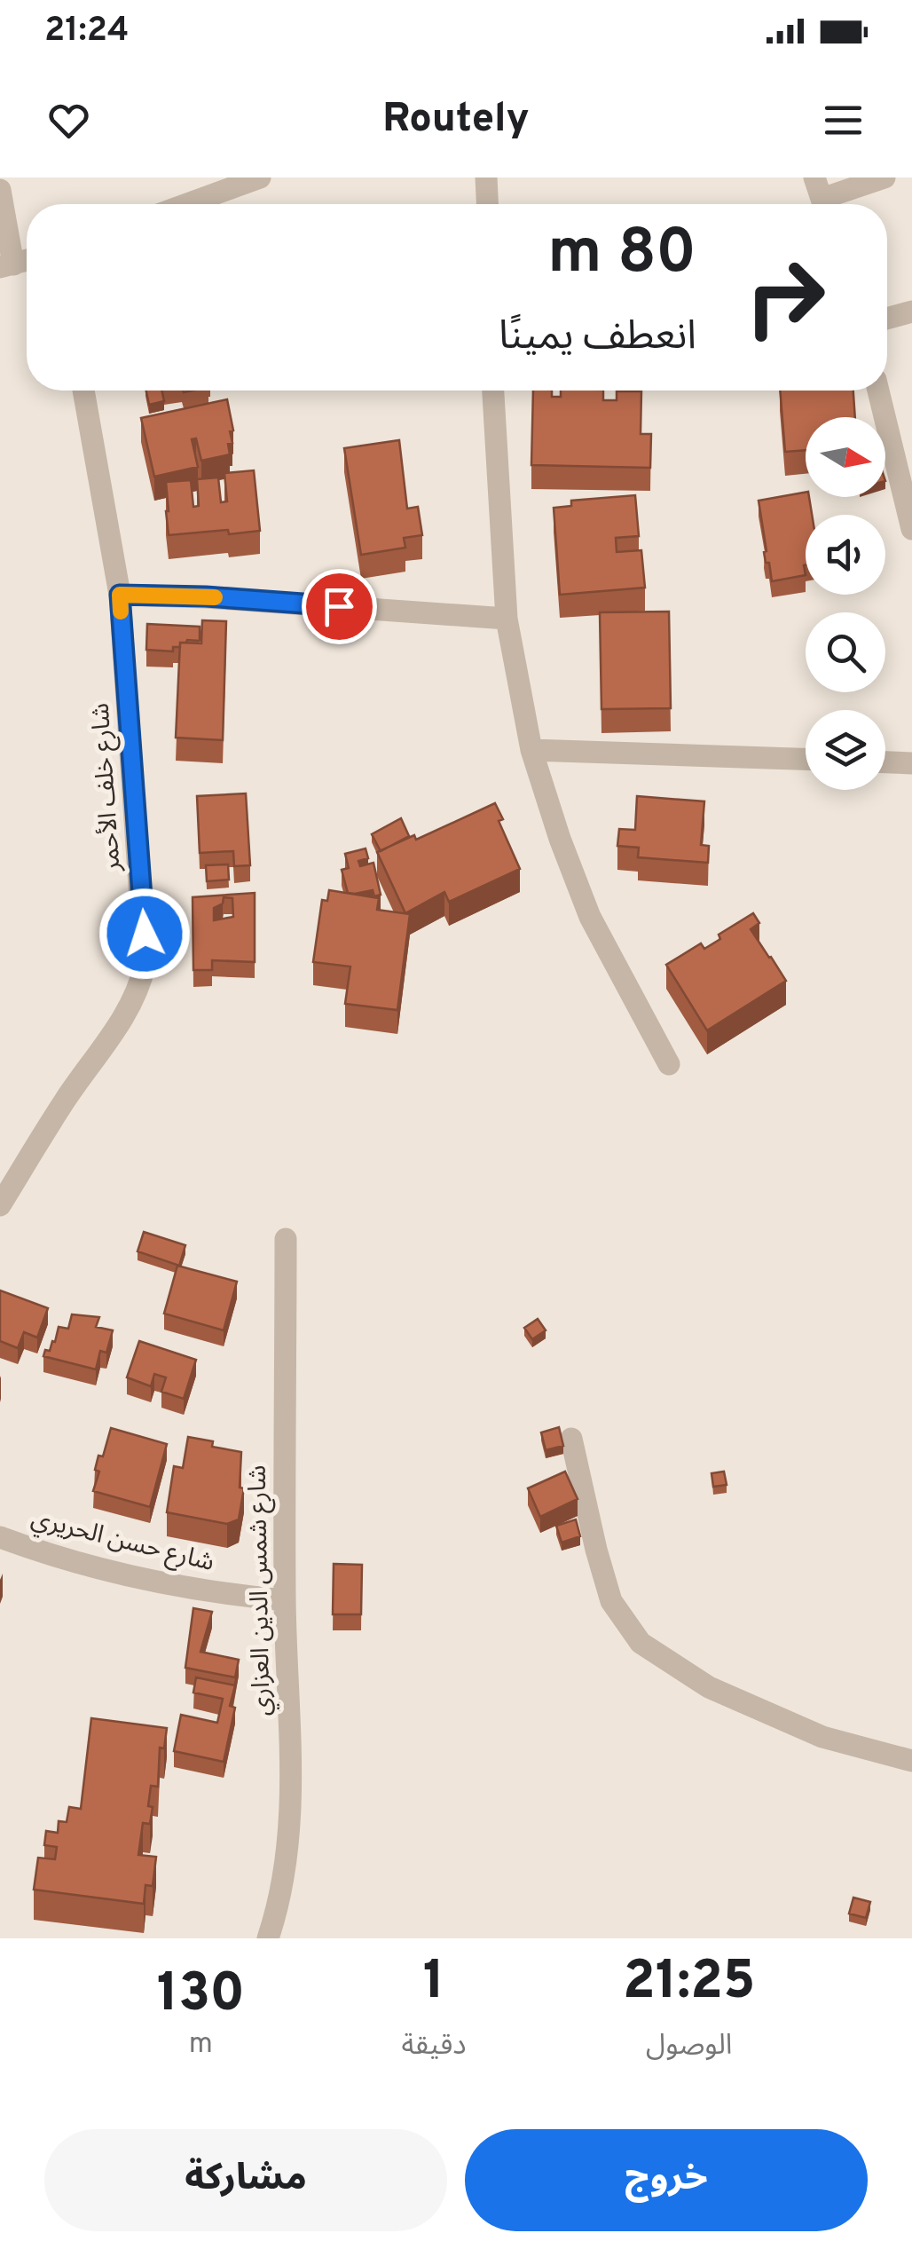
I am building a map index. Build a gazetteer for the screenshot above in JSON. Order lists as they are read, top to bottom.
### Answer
{
  "streets": {
    "street": ["شارع خلف الأحمر", "شارع حسن الحريري", "شارع شمس الدين العزاري"]
  },
  "crossings": [
    ["شارع حسن الحريري", "شارع شمس الدين العزاري"]
  ],
  "north": "right",
  "page": {
    "status": "21:24",
    "header": "Routely",
    "turn": ["80 m", "انعطف يمينًا"],
    "eta": [
      "21:25",
      "الوصول",
      "1",
      "دقيقة",
      "130",
      "m"
    ],
    "buttons": ["خروج", "مشاركة"]
  }
}
